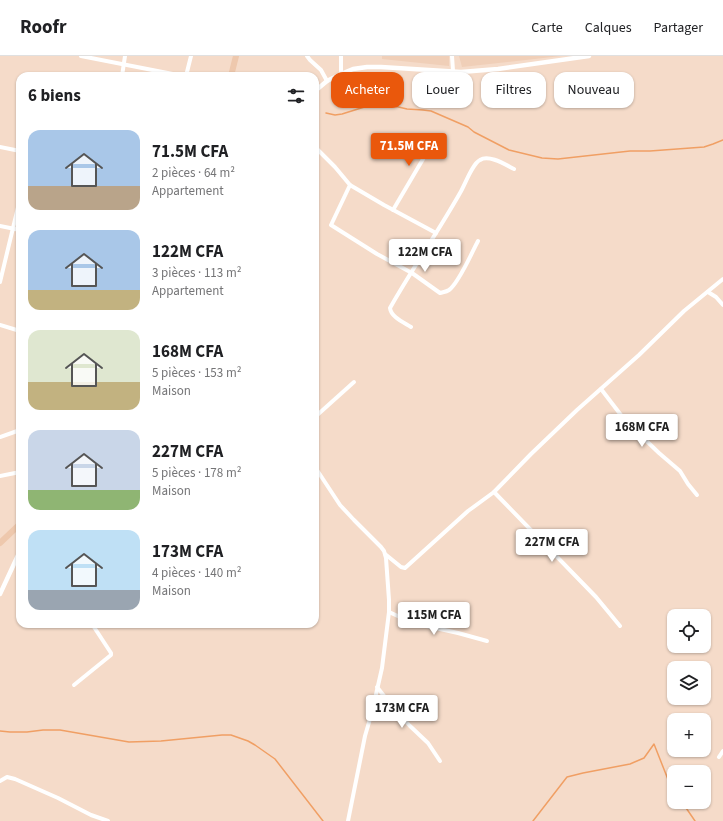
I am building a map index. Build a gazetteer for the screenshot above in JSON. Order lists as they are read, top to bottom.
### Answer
{
  "page": {
    "header": "Roofr",
    "nav": ["Carte", "Calques", "Partager"],
    "chip": [
      "Acheter",
      "Louer",
      "Filtres",
      "Nouveau"
    ],
    "heading": "6 biens",
    "list": [
      {
        "name": "71.5M CFA",
        "note": "2 pièces · 64 m² · Appartement"
      },
      {
        "name": "122M CFA",
        "note": "3 pièces · 113 m² · Appartement"
      },
      {
        "name": "168M CFA",
        "note": "5 pièces · 153 m² · Maison"
      },
      {
        "name": "227M CFA",
        "note": "5 pièces · 178 m² · Maison"
      },
      {
        "name": "173M CFA",
        "note": "4 pièces · 140 m² · Maison"
      }
    ],
    "price": [
      "71.5M CFA",
      "122M CFA",
      "168M CFA",
      "227M CFA",
      "115M CFA",
      "173M CFA"
    ],
    "map_buttons": ["+", "−"]
  }
}
